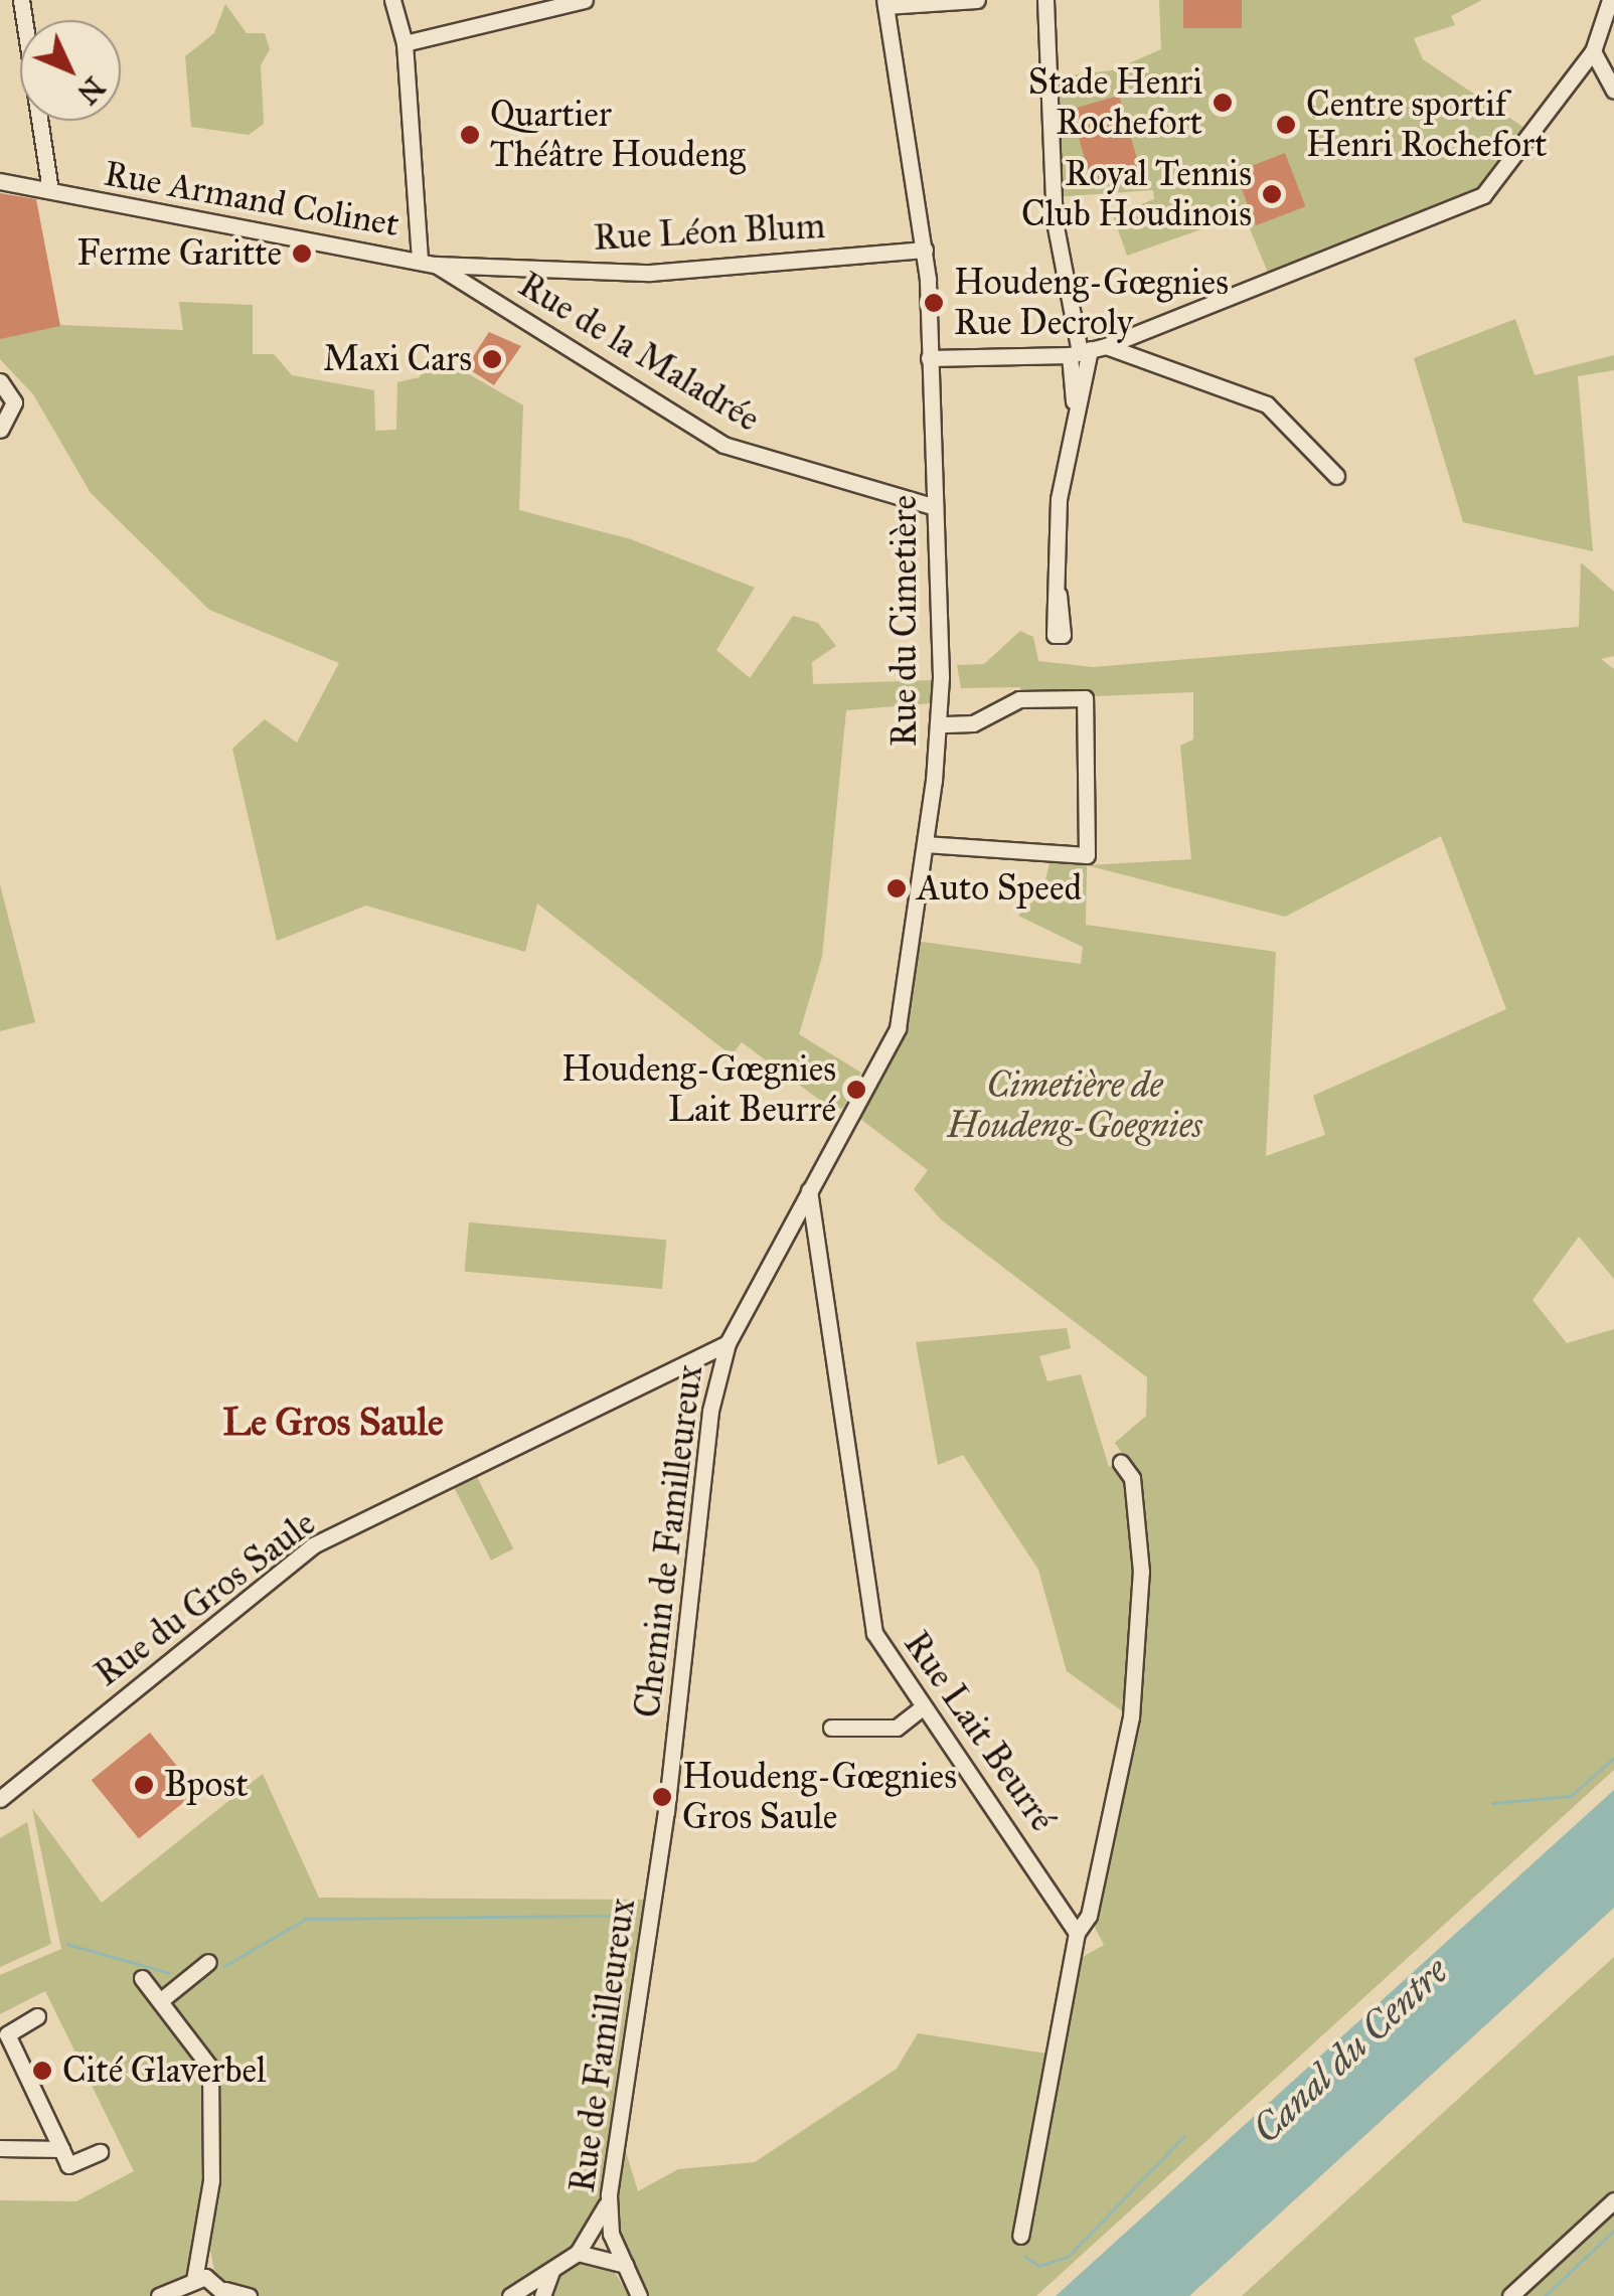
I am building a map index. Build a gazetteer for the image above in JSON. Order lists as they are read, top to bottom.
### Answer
{
  "streets": {
    "street": [
      "Rue Armand Colinet",
      "Rue Léon Blum",
      "Rue de la Maladrée",
      "Rue du Cimetière",
      "Chemin de Familleureux",
      "Rue du Gros Saule",
      "Rue Lait Beurré",
      "Rue de Familleureux"
    ]
  },
  "crossings": [
    ["Rue Armand Colinet", "Rue Léon Blum"],
    ["Rue Armand Colinet", "Rue de la Maladrée"],
    ["Rue Léon Blum", "Rue de la Maladrée"],
    ["Rue Léon Blum", "Rue du Cimetière"],
    ["Rue de la Maladrée", "Rue du Cimetière"],
    ["Rue du Cimetière", "Chemin de Familleureux"],
    ["Rue du Cimetière", "Rue Lait Beurré"],
    ["Chemin de Familleureux", "Rue du Gros Saule"],
    ["Chemin de Familleureux", "Rue de Familleureux"]
  ],
  "districts": ["Le Gros Saule"],
  "water": ["Canal du Centre"],
  "parks": ["Cimetière de Houdeng-Goegnies"],
  "places": [
    "Stade Henri Rochefort",
    "Centre sportif Henri Rochefort",
    "Quartier Théâtre Houdeng",
    "Royal Tennis Club Houdinois",
    "Ferme Garitte",
    "Houdeng-Gœgnies Rue Decroly",
    "Maxi Cars",
    "Auto Speed",
    "Houdeng-Gœgnies Lait Beurré",
    "Bpost",
    "Houdeng-Gœgnies Gros Saule",
    "Cité Glaverbel"
  ],
  "north": "bottom right"
}
